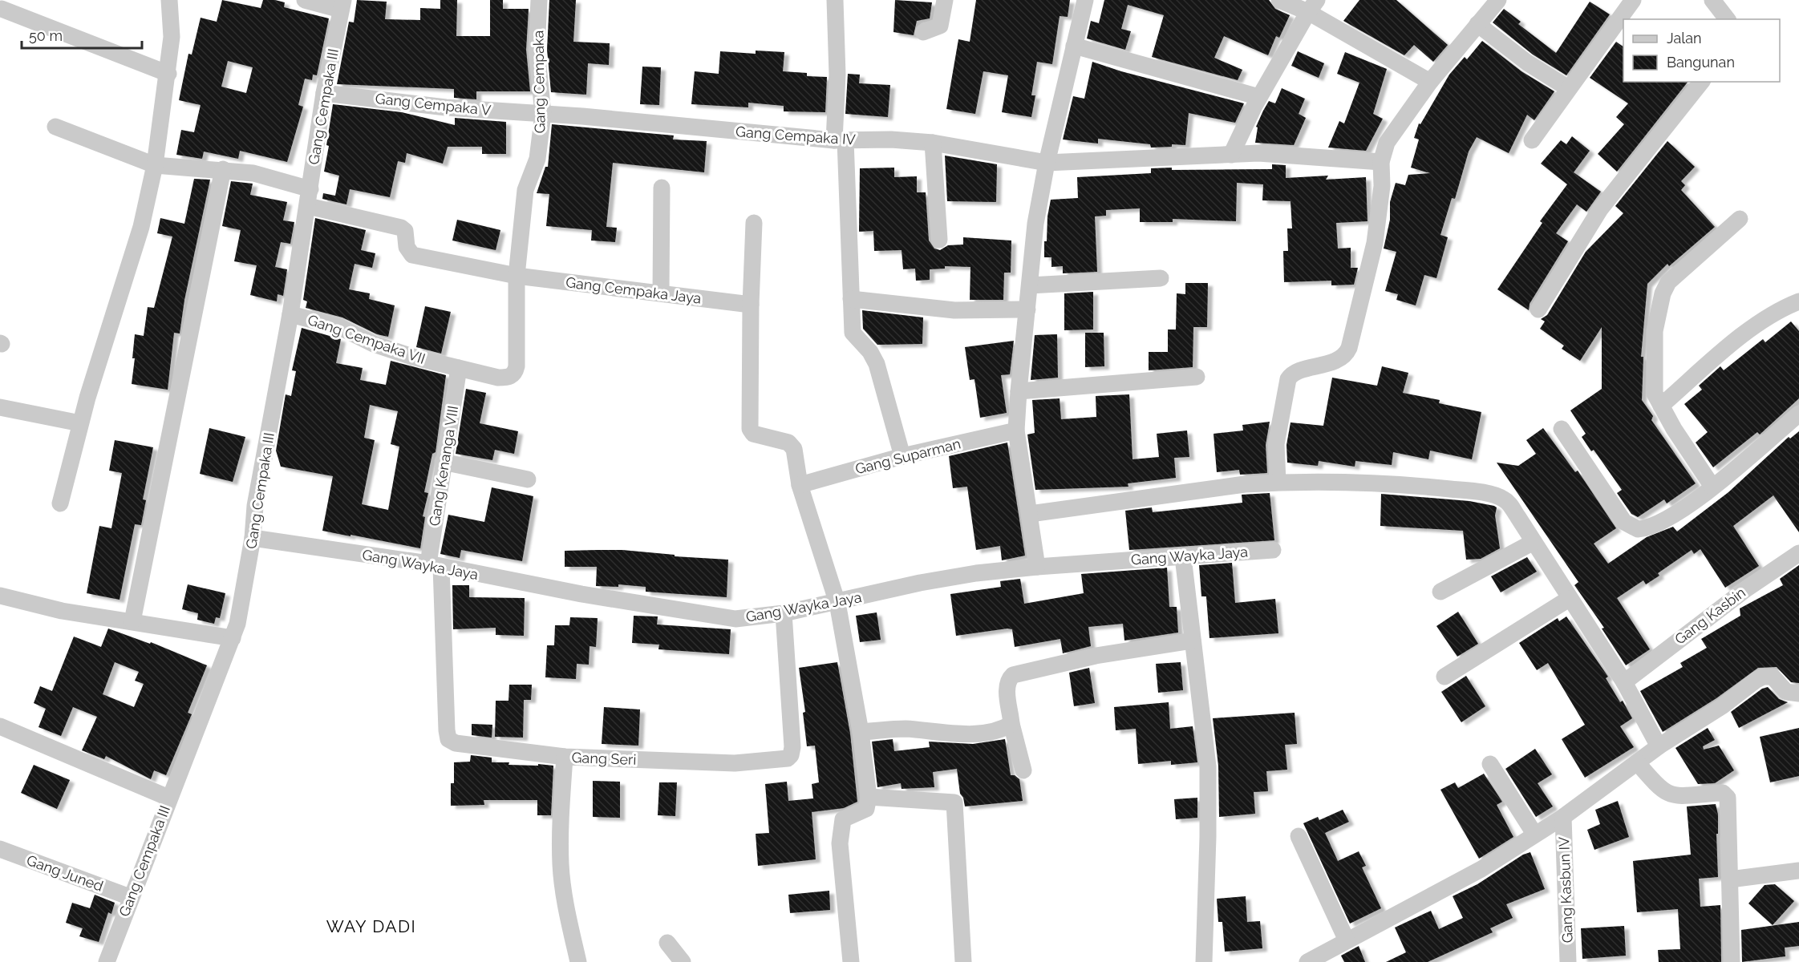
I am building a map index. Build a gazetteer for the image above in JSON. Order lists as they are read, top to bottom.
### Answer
{
  "streets": {
    "street": [
      "Gang Cempaka",
      "Gang Cempaka V",
      "Gang Cempaka III",
      "Gang Cempaka IV",
      "Gang Cempaka Jaya",
      "Gang Cempaka VII",
      "Gang Suparman",
      "Gang Kenanga VIII",
      "Gang Wayka Jaya",
      "Gang Kasbin",
      "Gang Seri",
      "Gang Juned",
      "Gang Kasbun IV"
    ]
  },
  "crossings": [
    ["Gang Cempaka", "Gang Cempaka V"],
    ["Gang Cempaka", "Gang Cempaka IV"],
    ["Gang Cempaka", "Gang Cempaka Jaya"],
    ["Gang Cempaka", "Gang Cempaka VII"],
    ["Gang Cempaka V", "Gang Cempaka III"],
    ["Gang Cempaka V", "Gang Cempaka IV"],
    ["Gang Cempaka III", "Gang Cempaka Jaya"],
    ["Gang Cempaka III", "Gang Cempaka VII"],
    ["Gang Cempaka III", "Gang Wayka Jaya"],
    ["Gang Cempaka III", "Gang Juned"],
    ["Gang Cempaka Jaya", "Gang Cempaka VII"],
    ["Gang Cempaka VII", "Gang Kenanga VIII"],
    ["Gang Kenanga VIII", "Gang Wayka Jaya"],
    ["Gang Kenanga VIII", "Gang Seri"],
    ["Gang Wayka Jaya", "Gang Seri"]
  ],
  "districts": ["WAY DADI"],
  "legend": ["Jalan", "Bangunan"],
  "scale_bar": "50 m"
}
